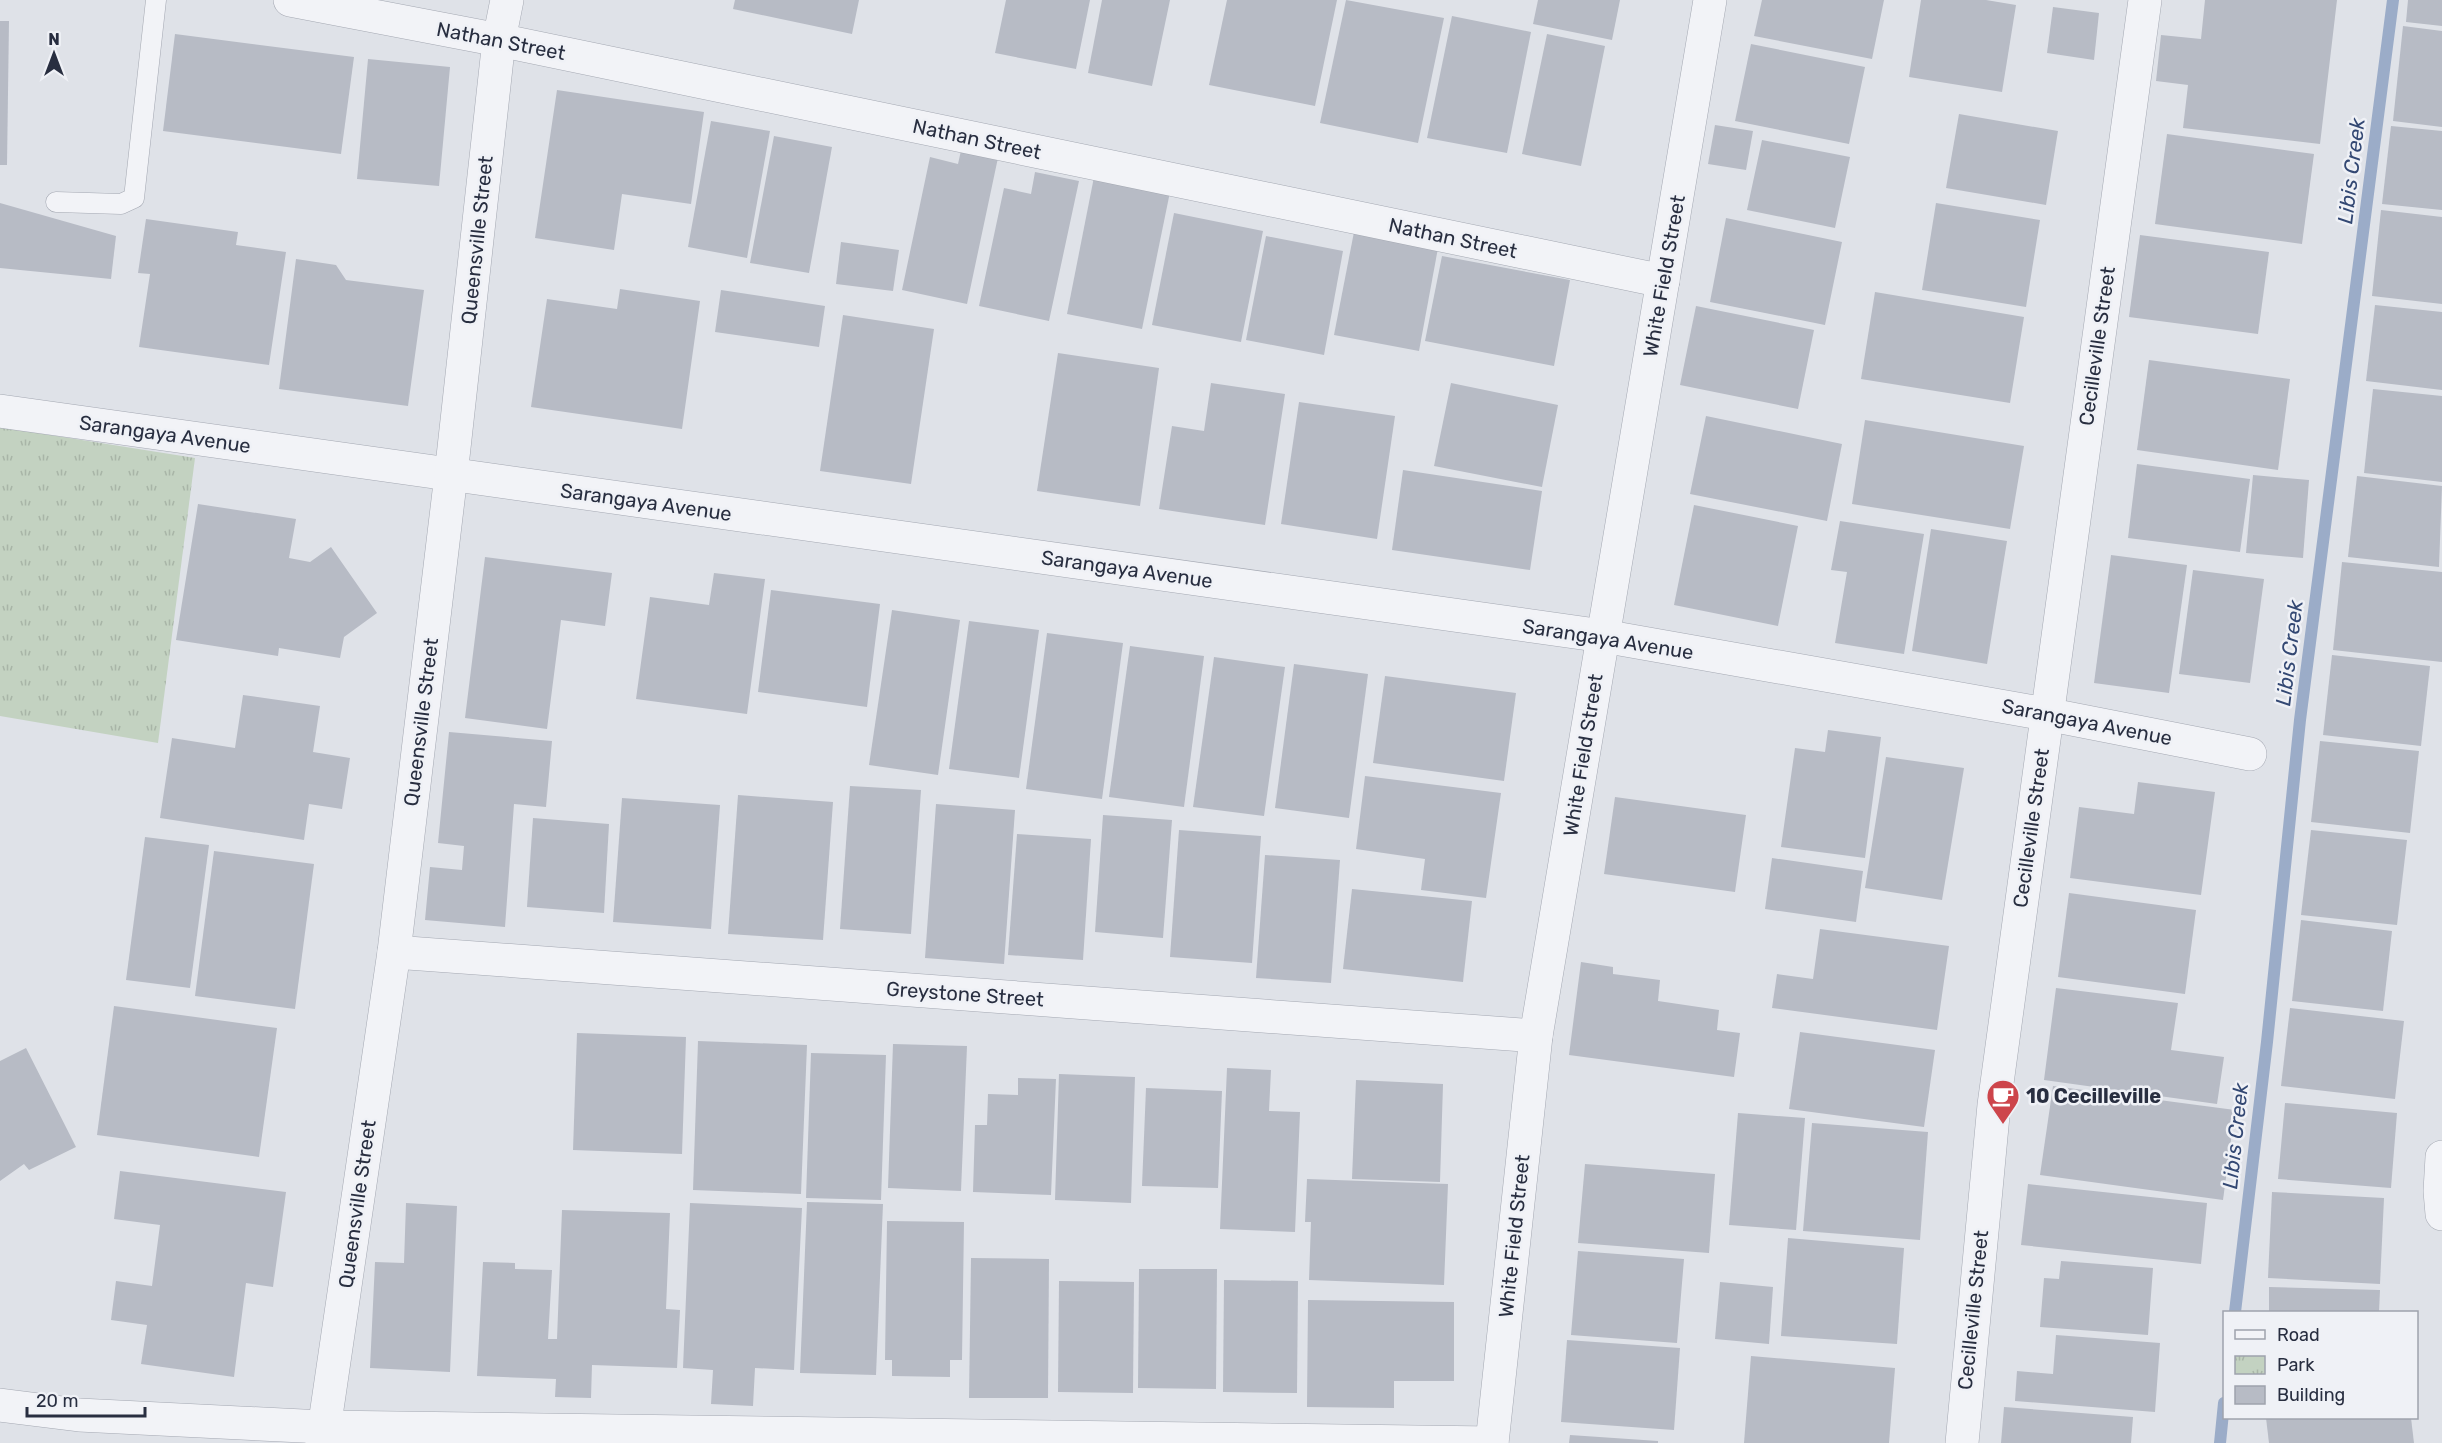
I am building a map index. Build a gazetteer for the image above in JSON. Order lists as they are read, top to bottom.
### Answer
{
  "streets": {
    "street": [
      "Nathan Street",
      "Queensville Street",
      "White Field Street",
      "Cecilleville Street",
      "Sarangaya Avenue",
      "Greystone Street"
    ]
  },
  "crossings": [
    ["Nathan Street", "Queensville Street"],
    ["Nathan Street", "White Field Street"],
    ["Queensville Street", "Sarangaya Avenue"],
    ["Queensville Street", "Greystone Street"],
    ["White Field Street", "Sarangaya Avenue"],
    ["White Field Street", "Greystone Street"],
    ["Cecilleville Street", "Sarangaya Avenue"]
  ],
  "water": ["Libis Creek"],
  "places": {
    "cafe": ["10 Cecilleville"]
  },
  "legend": ["Road", "Park", "Building"],
  "scale_bar": "20 m",
  "north": "top"
}
